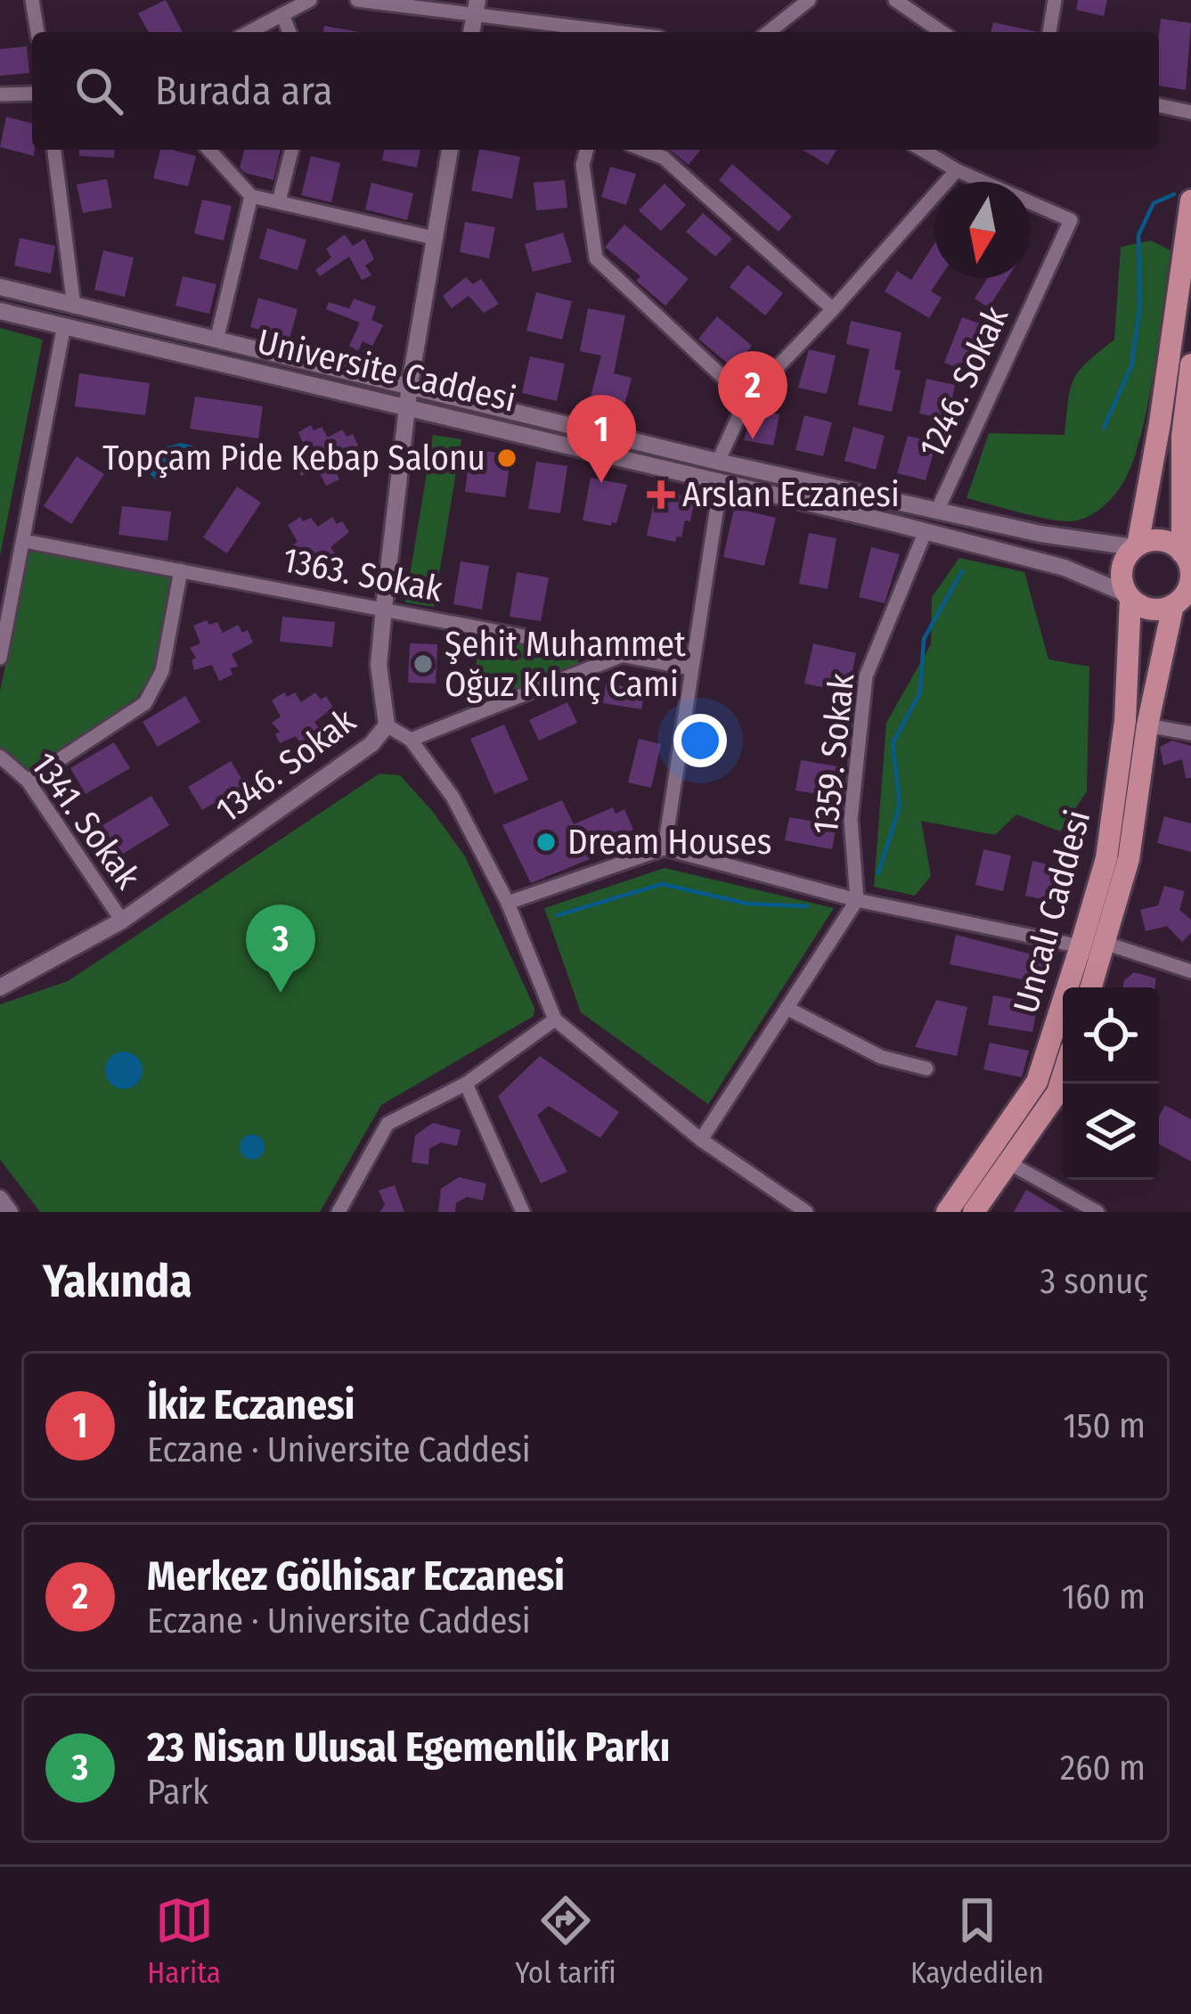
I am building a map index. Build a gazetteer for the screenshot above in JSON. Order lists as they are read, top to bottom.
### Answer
{
  "streets": {
    "main road": ["Uncalı Caddesi"],
    "street": [
      "Universite Caddesi",
      "1246. Sokak",
      "1363. Sokak",
      "1359. Sokak",
      "1346. Sokak",
      "1341. Sokak"
    ]
  },
  "crossings": [
    ["Universite Caddesi", "1246. Sokak"],
    ["Universite Caddesi", "1359. Sokak"],
    ["Universite Caddesi", "1346. Sokak"],
    ["Universite Caddesi", "Uncalı Caddesi"],
    ["1363. Sokak", "1346. Sokak"],
    ["1346. Sokak", "1341. Sokak"]
  ],
  "places": {
    "other": ["Topçam Pide Kebap Salonu", "Şehit Muhammet Oğuz Kılınç Cami", "Dream Houses"],
    "health": ["Arslan Eczanesi"]
  },
  "north": "bottom",
  "page": {
    "search": "Burada ara",
    "pins": ["2", "1", "3"],
    "heading": ["Yakında", "3 sonuç"],
    "list": [
      {
        "mark": "1",
        "name": "İkiz Eczanesi",
        "note": "Eczane · Universite Caddesi",
        "value": "150 m"
      },
      {
        "mark": "2",
        "name": "Merkez Gölhisar Eczanesi",
        "note": "Eczane · Universite Caddesi",
        "value": "160 m"
      },
      {
        "mark": "3",
        "name": "23 Nisan Ulusal Egemenlik Parkı",
        "note": "Park",
        "value": "260 m"
      }
    ],
    "nav": ["Harita", "Yol tarifi", "Kaydedilen"]
  }
}
